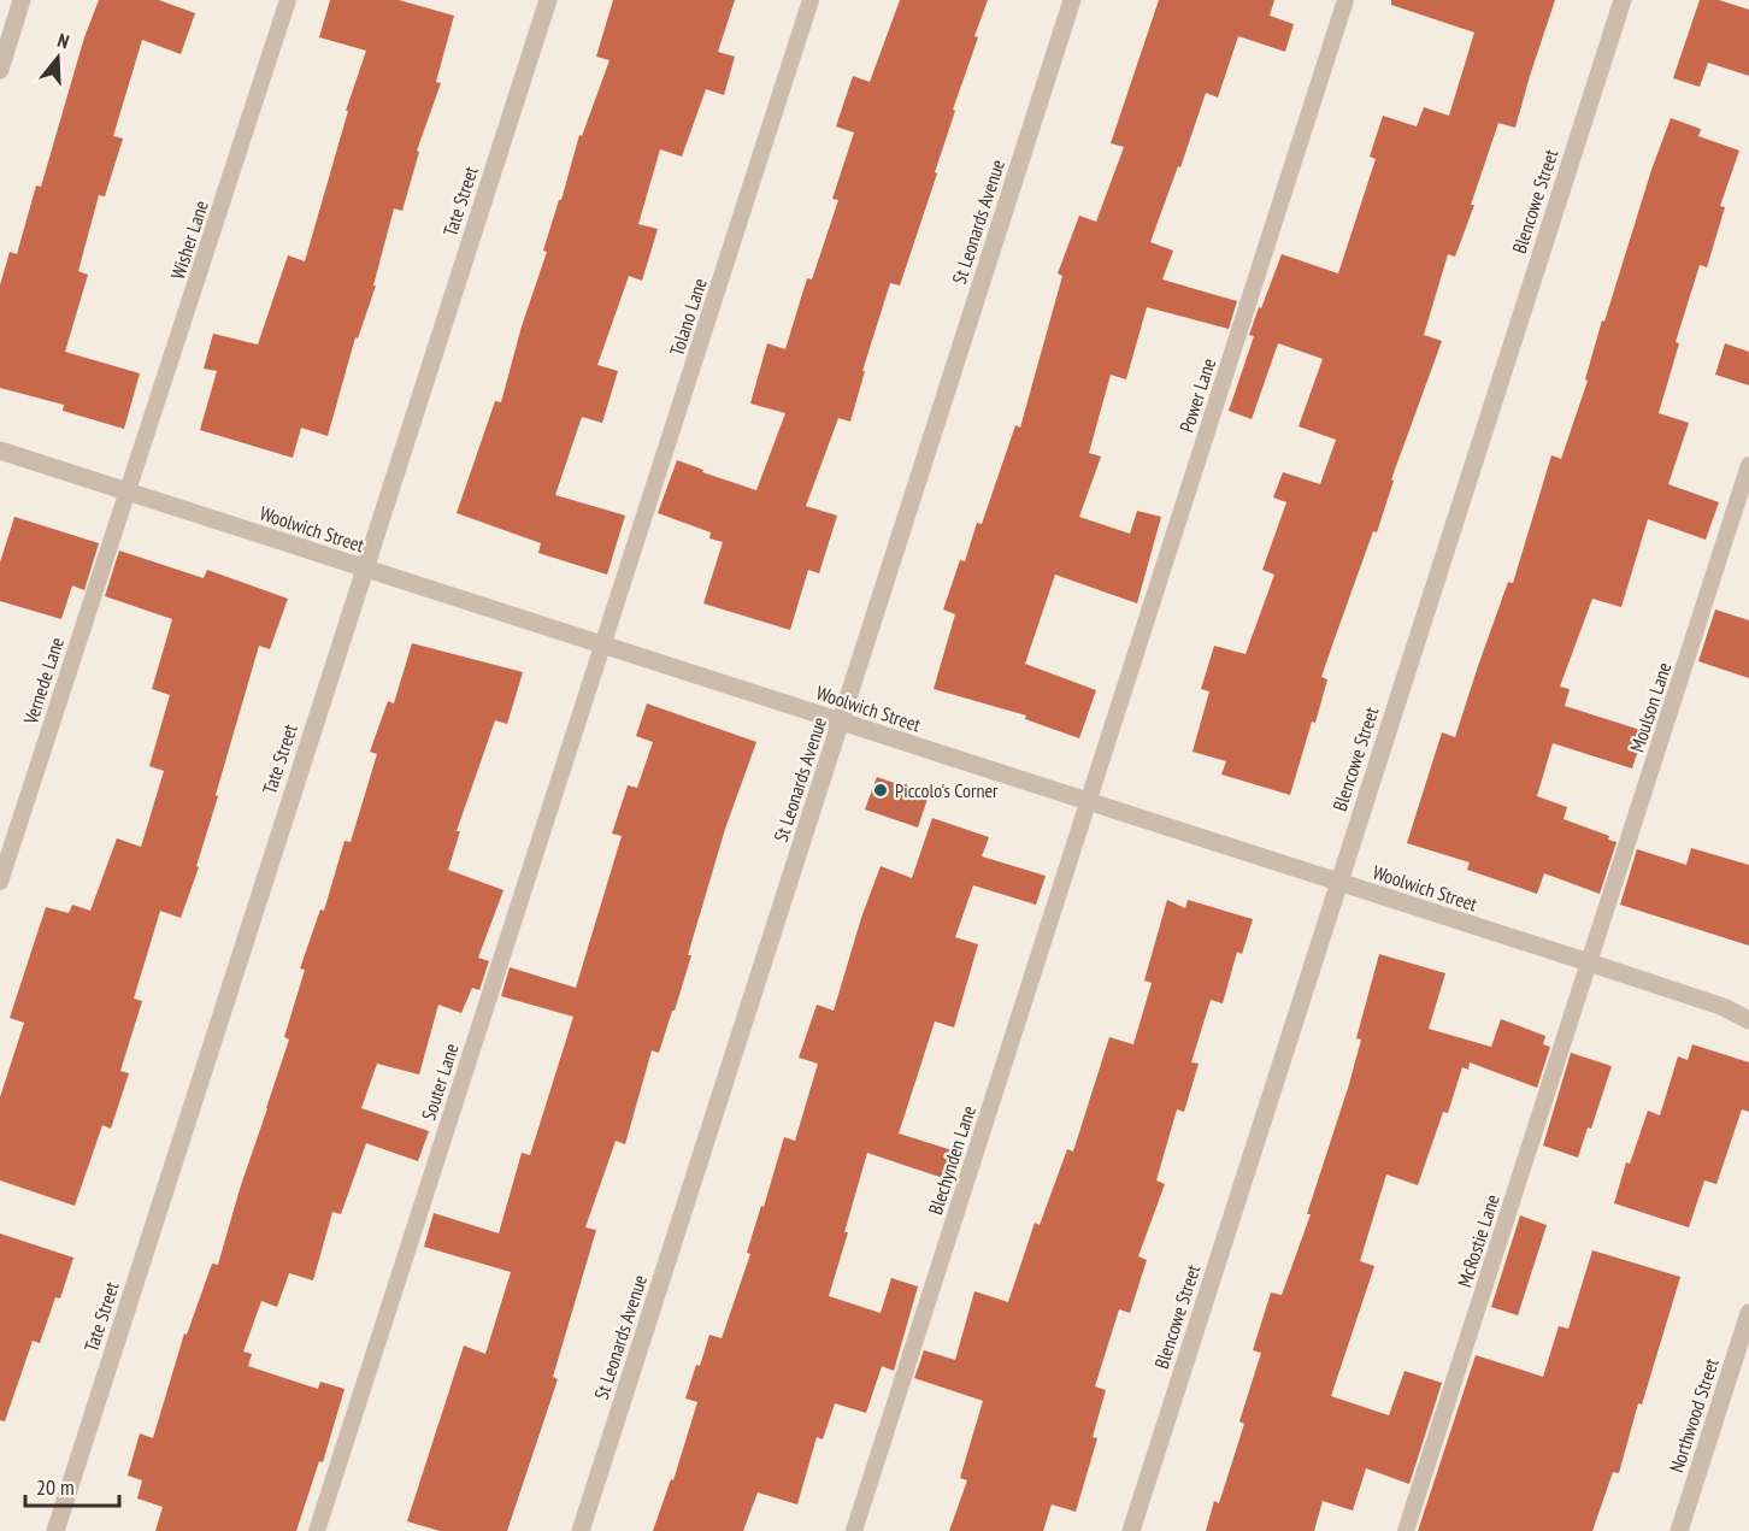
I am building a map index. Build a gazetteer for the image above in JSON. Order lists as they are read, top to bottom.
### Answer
{
  "streets": {
    "street": [
      "Tate Street",
      "Blencowe Street",
      "St Leonards Avenue",
      "Woolwich Street",
      "Northwood Street"
    ],
    "lane": [
      "Wisher Lane",
      "Tolano Lane",
      "Power Lane",
      "Vernede Lane",
      "Moulson Lane",
      "Souter Lane",
      "Blechynden Lane",
      "McRostie Lane"
    ]
  },
  "crossings": [
    ["Tate Street", "Woolwich Street"],
    ["Blencowe Street", "Woolwich Street"],
    ["St Leonards Avenue", "Woolwich Street"],
    ["Wisher Lane", "Woolwich Street"],
    ["Wisher Lane", "Vernede Lane"],
    ["Tolano Lane", "Woolwich Street"],
    ["Tolano Lane", "Souter Lane"],
    ["Power Lane", "Woolwich Street"],
    ["Power Lane", "Blechynden Lane"],
    ["Woolwich Street", "Vernede Lane"],
    ["Woolwich Street", "Moulson Lane"],
    ["Woolwich Street", "Souter Lane"],
    ["Woolwich Street", "Blechynden Lane"],
    ["Woolwich Street", "McRostie Lane"],
    ["Moulson Lane", "McRostie Lane"]
  ],
  "places": ["Piccolo's Corner"],
  "scale_bar": "20 m",
  "north": "top"
}
